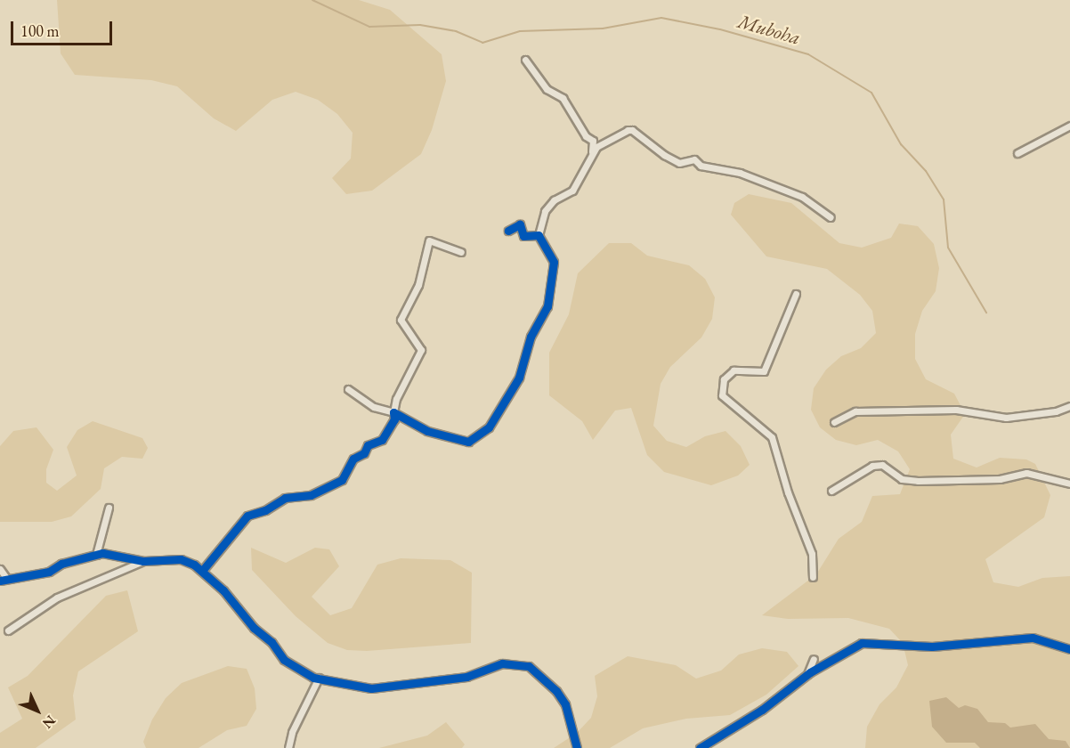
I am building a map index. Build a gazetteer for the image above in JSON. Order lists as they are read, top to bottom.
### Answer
{
  "water": ["Muboha"],
  "scale_bar": "100 m",
  "north": "bottom right"
}
